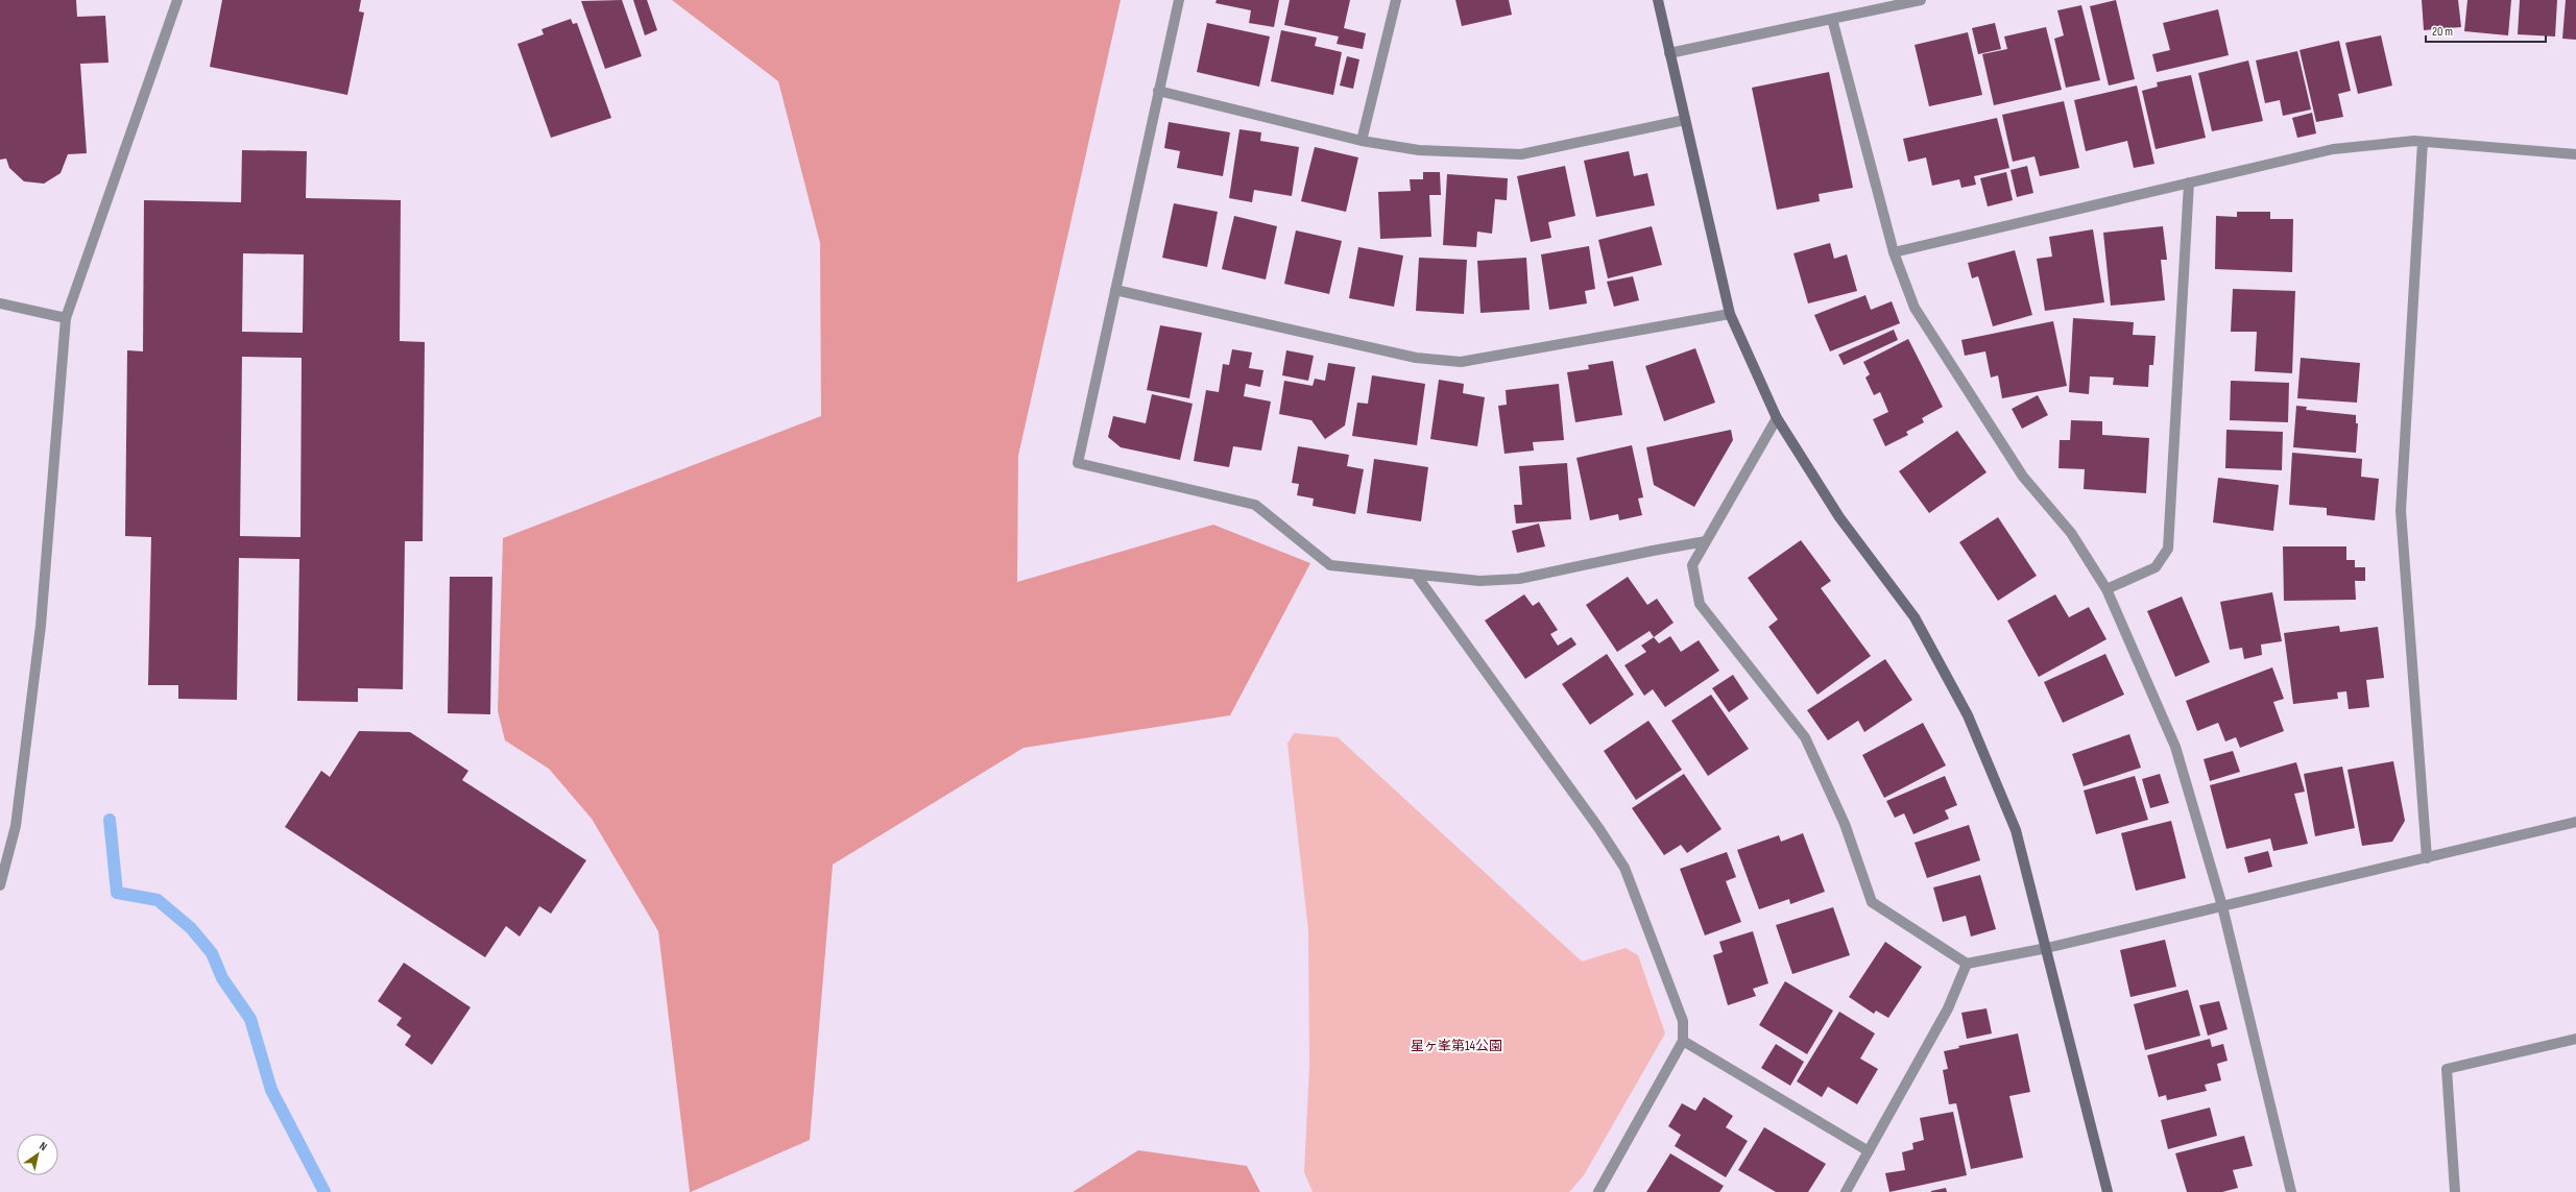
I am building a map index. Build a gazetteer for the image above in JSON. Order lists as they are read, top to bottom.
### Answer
{
  "parks": ["星ヶ峯第14公園"],
  "scale_bar": "20 m",
  "north": "top right"
}
